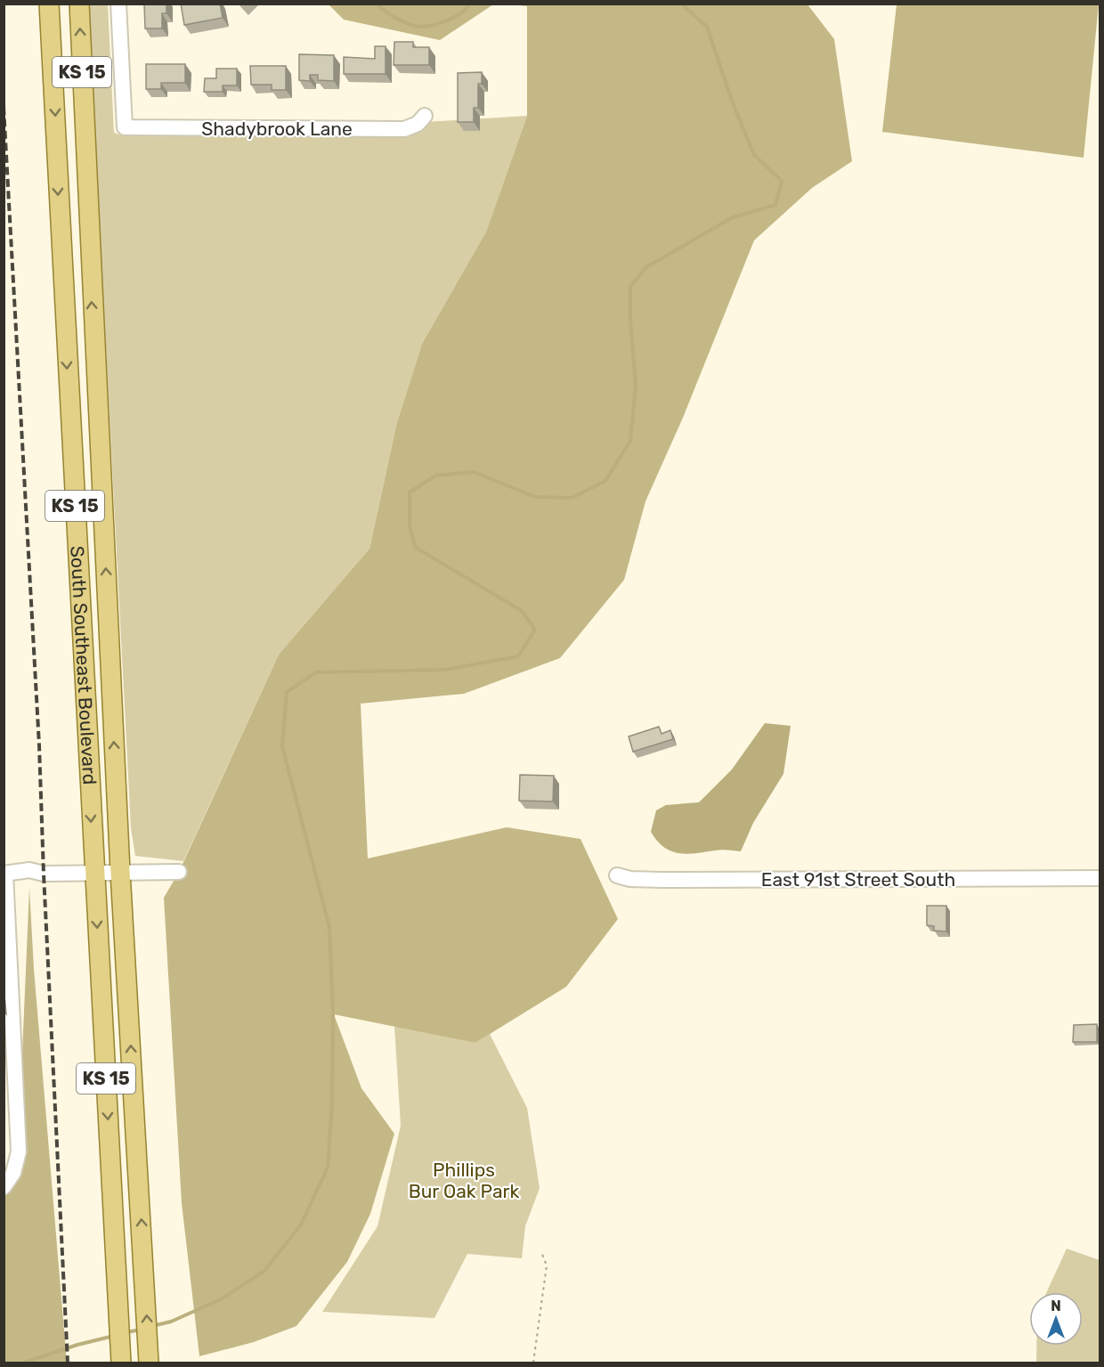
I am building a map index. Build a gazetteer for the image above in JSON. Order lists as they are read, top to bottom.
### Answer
{
  "streets": {
    "main road": ["KS 15", "South Southeast Boulevard"],
    "street": ["Shadybrook Lane", "East 91st Street South"]
  },
  "crossings": [
    ["KS 15", "South Southeast Boulevard"]
  ],
  "parks": ["Phillips Bur Oak Park"],
  "north": "top"
}
